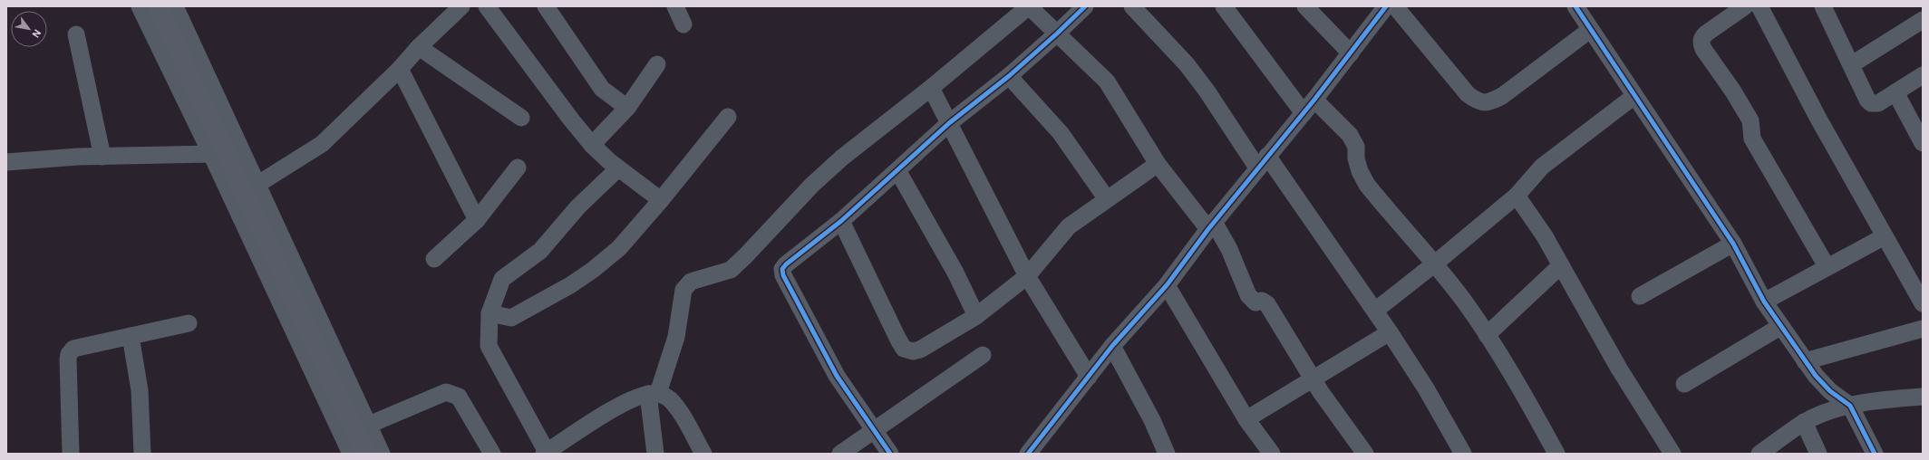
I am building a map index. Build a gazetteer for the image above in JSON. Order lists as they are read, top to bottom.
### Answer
{
  "north": "bottom right"
}
